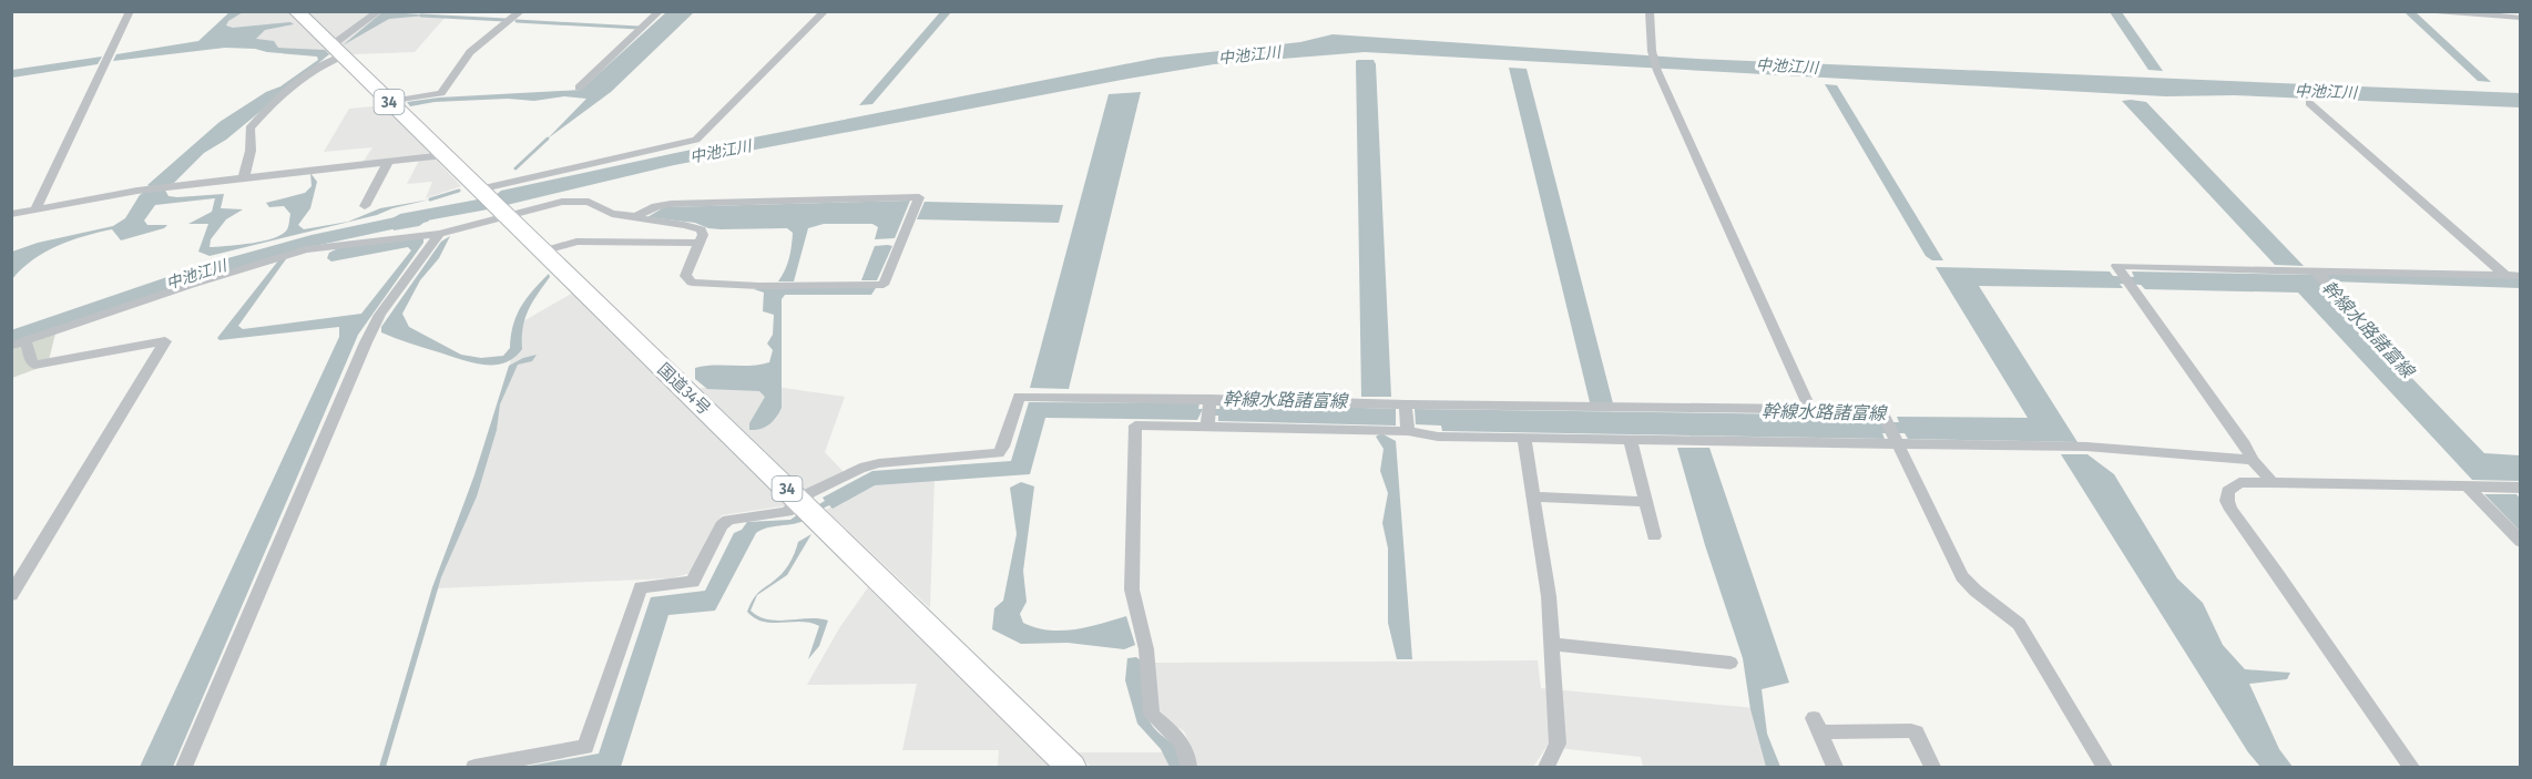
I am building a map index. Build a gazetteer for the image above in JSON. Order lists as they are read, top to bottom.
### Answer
{
  "streets": {
    "highway": ["34", "国道34号"]
  },
  "water": ["中池江川", "幹線水路諸富線"]
}
